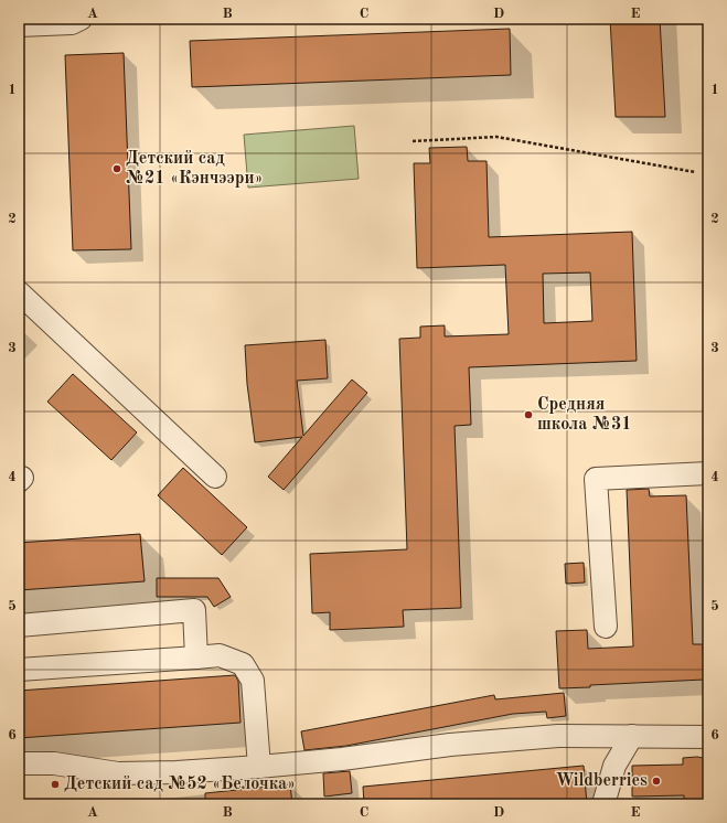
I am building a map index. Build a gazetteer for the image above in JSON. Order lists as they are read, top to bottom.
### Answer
{
  "places": [
    "Детский сад №21 «Кэнчээри»",
    "Средняя школа №31",
    "Wildberries",
    "Детский сад №52 «Белочка»"
  ],
  "grid": {
    "columns": [
      "A",
      "B",
      "C",
      "D",
      "E"
    ],
    "rows": [
      "1",
      "2",
      "3",
      "4",
      "5",
      "6"
    ]
  }
}
